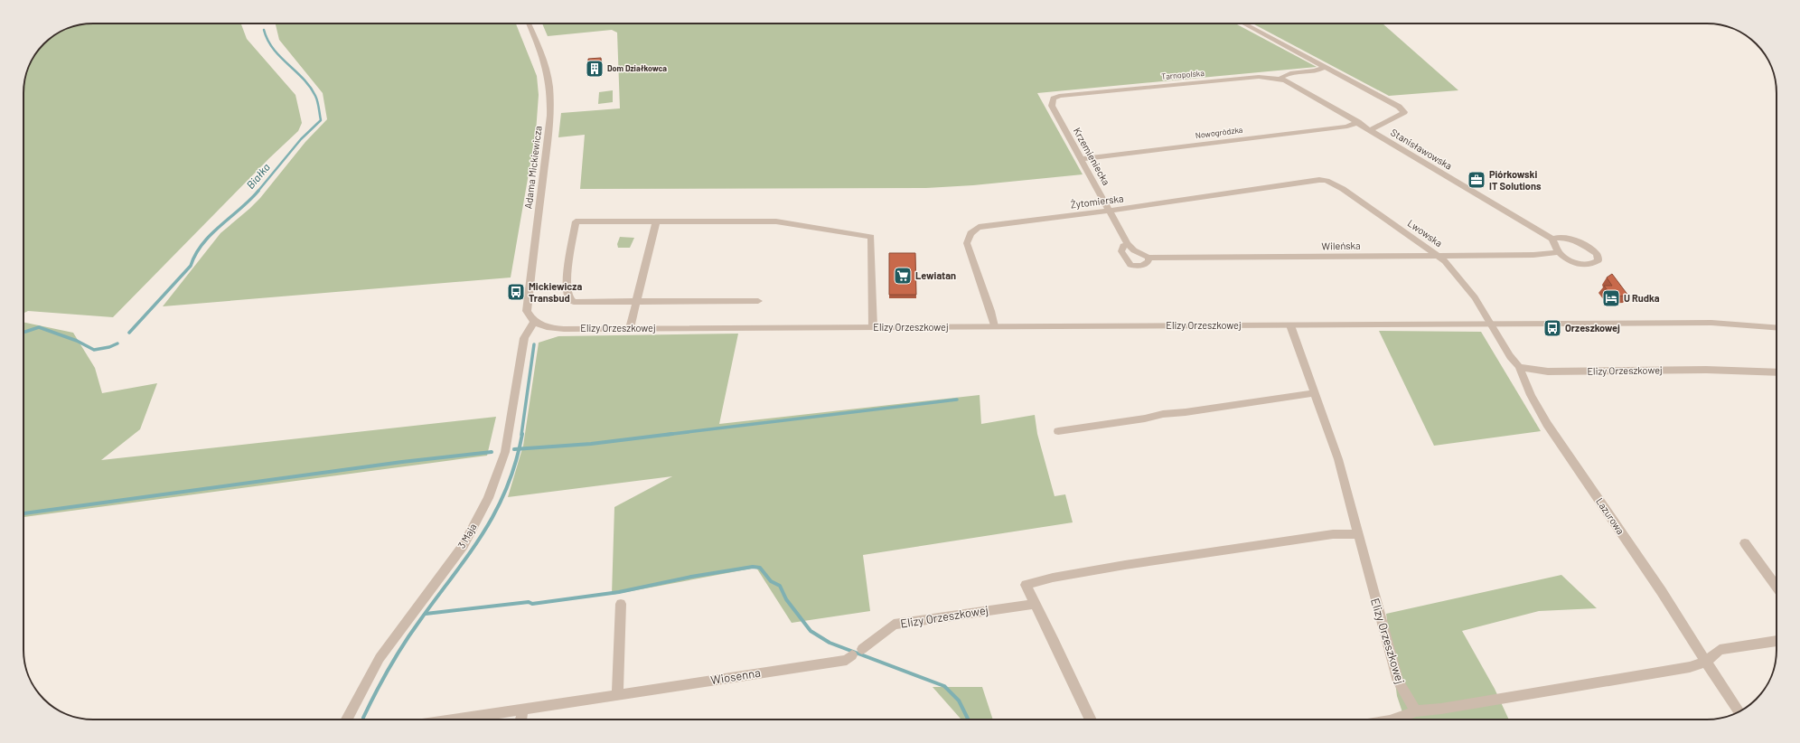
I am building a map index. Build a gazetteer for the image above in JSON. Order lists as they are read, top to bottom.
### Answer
{
  "streets": {
    "street": [
      "Tarnopolska",
      "Nowogródzka",
      "Stanisławowska",
      "Krzemieniecka",
      "Adama Mickiewicza",
      "Żytomierska",
      "Lwowska",
      "Wileńska",
      "Elizy Orzeszkowej",
      "Lazurowa",
      "3 Maja",
      "Wiosenna"
    ]
  },
  "crossings": [
    ["Tarnopolska", "Stanisławowska"],
    ["Tarnopolska", "Krzemieniecka"],
    ["Nowogródzka", "Stanisławowska"],
    ["Nowogródzka", "Krzemieniecka"],
    ["Krzemieniecka", "Żytomierska"],
    ["Krzemieniecka", "Wileńska"],
    ["Adama Mickiewicza", "Elizy Orzeszkowej"],
    ["Adama Mickiewicza", "3 Maja"],
    ["Żytomierska", "Lwowska"],
    ["Żytomierska", "Elizy Orzeszkowej"],
    ["Lwowska", "Wileńska"],
    ["Lwowska", "Elizy Orzeszkowej"],
    ["Elizy Orzeszkowej", "Lazurowa"],
    ["Elizy Orzeszkowej", "3 Maja"],
    ["Elizy Orzeszkowej", "Wiosenna"]
  ],
  "water": ["Białka"],
  "places": {
    "building": ["Dom Działkowca"],
    "office": ["Piórkowski IT Solutions"],
    "supermarket": ["Lewiatan"],
    "bus stop": ["Mickiewicza Transbud", "Orzeszkowej"],
    "hotel": ["U Rudka"]
  }
}
